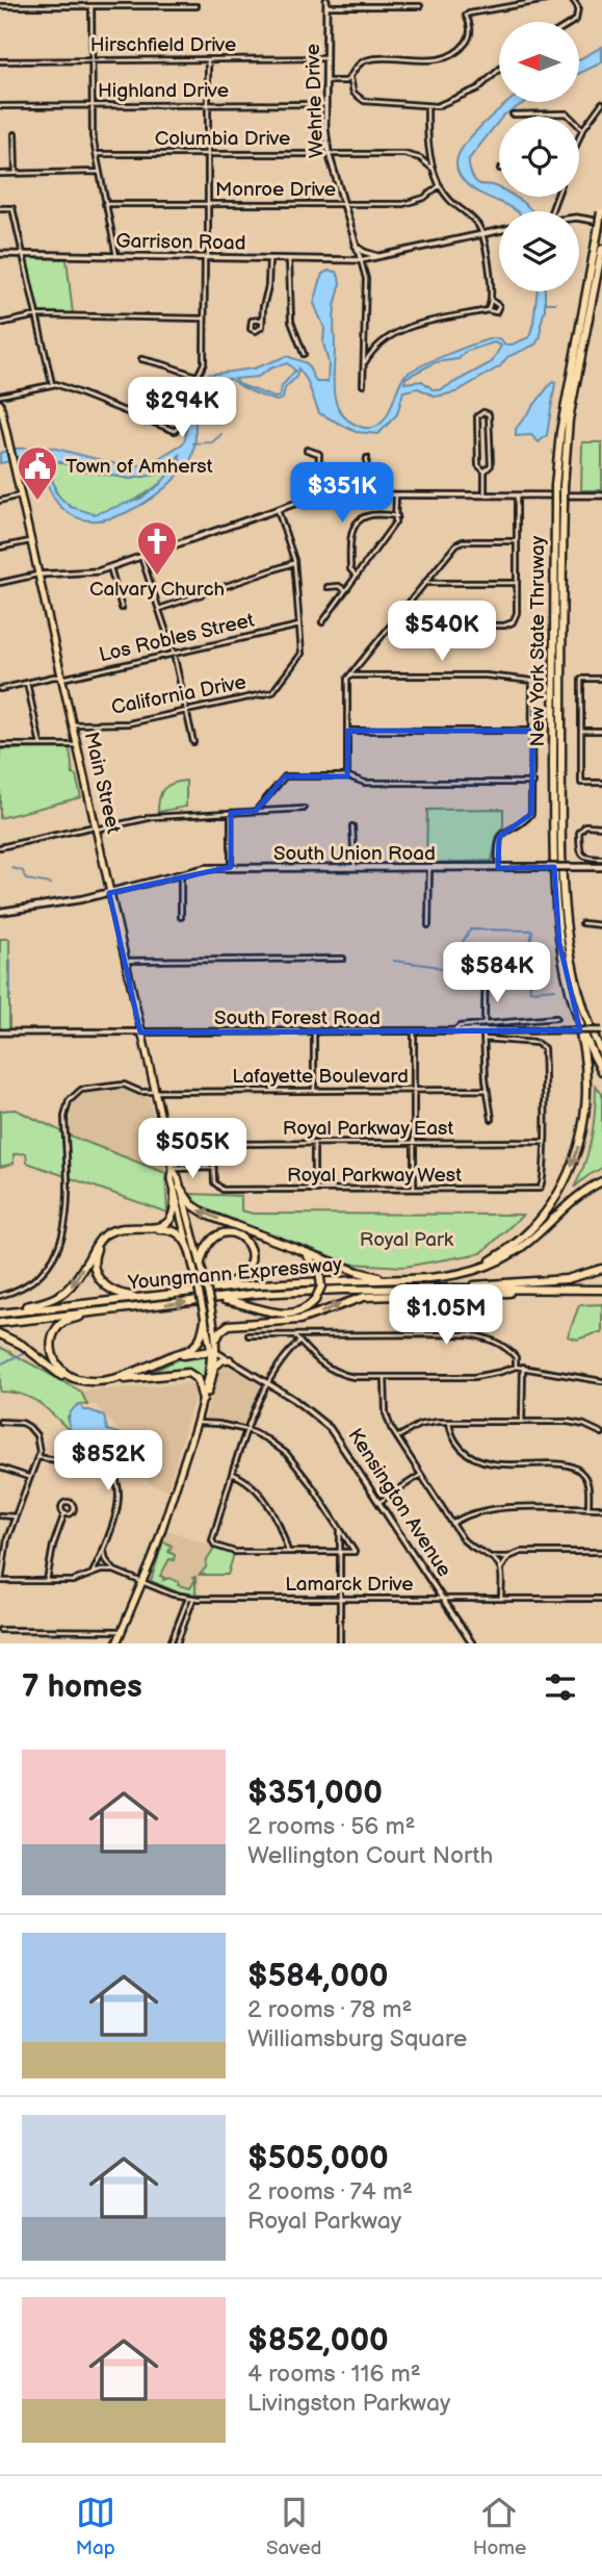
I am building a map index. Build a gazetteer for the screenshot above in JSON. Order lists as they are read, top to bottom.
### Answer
{
  "streets": {
    "highway": ["New York State Thruway", "Youngmann Expressway"],
    "main road": ["Main Street", "South Union Road"],
    "street": [
      "Hirschfield Drive",
      "Highland Drive",
      "Wehrle Drive",
      "Columbia Drive",
      "Monroe Drive",
      "Garrison Road",
      "Los Robles Street",
      "California Drive",
      "South Forest Road",
      "Lafayette Boulevard",
      "Royal Parkway East",
      "Royal Parkway West",
      "Kensington Avenue",
      "Lamarck Drive"
    ]
  },
  "crossings": [
    ["Hirschfield Drive", "Wehrle Drive"],
    ["Highland Drive", "Wehrle Drive"],
    ["Wehrle Drive", "Columbia Drive"],
    ["Wehrle Drive", "Monroe Drive"],
    ["Wehrle Drive", "Garrison Road"],
    ["Los Robles Street", "California Drive"],
    ["Los Robles Street", "Main Street"],
    ["California Drive", "Main Street"],
    ["Main Street", "South Union Road"],
    ["Main Street", "South Forest Road"],
    ["Main Street", "Lafayette Boulevard"],
    ["Main Street", "Kensington Avenue"],
    ["Main Street", "Lamarck Drive"],
    ["Royal Parkway East", "Royal Parkway West"],
    ["Kensington Avenue", "Lamarck Drive"]
  ],
  "parks": ["Royal Park"],
  "places": {
    "public building": ["Town of Amherst"],
    "church": ["Calvary Church"]
  },
  "north": "left",
  "page": {
    "price": [
      "$294K",
      "$351K",
      "$540K",
      "$584K",
      "$505K",
      "$1.05M",
      "$852K"
    ],
    "heading": "7 homes",
    "list": [
      {
        "name": "$351,000",
        "note": "2 rooms · 56 m² · Wellington Court North"
      },
      {
        "name": "$584,000",
        "note": "2 rooms · 78 m² · Williamsburg Square"
      },
      {
        "name": "$505,000",
        "note": "2 rooms · 74 m² · Royal Parkway"
      },
      {
        "name": "$852,000",
        "note": "4 rooms · 116 m² · Livingston Parkway"
      }
    ],
    "tabs": ["Map", "Saved", "Home"]
  }
}
